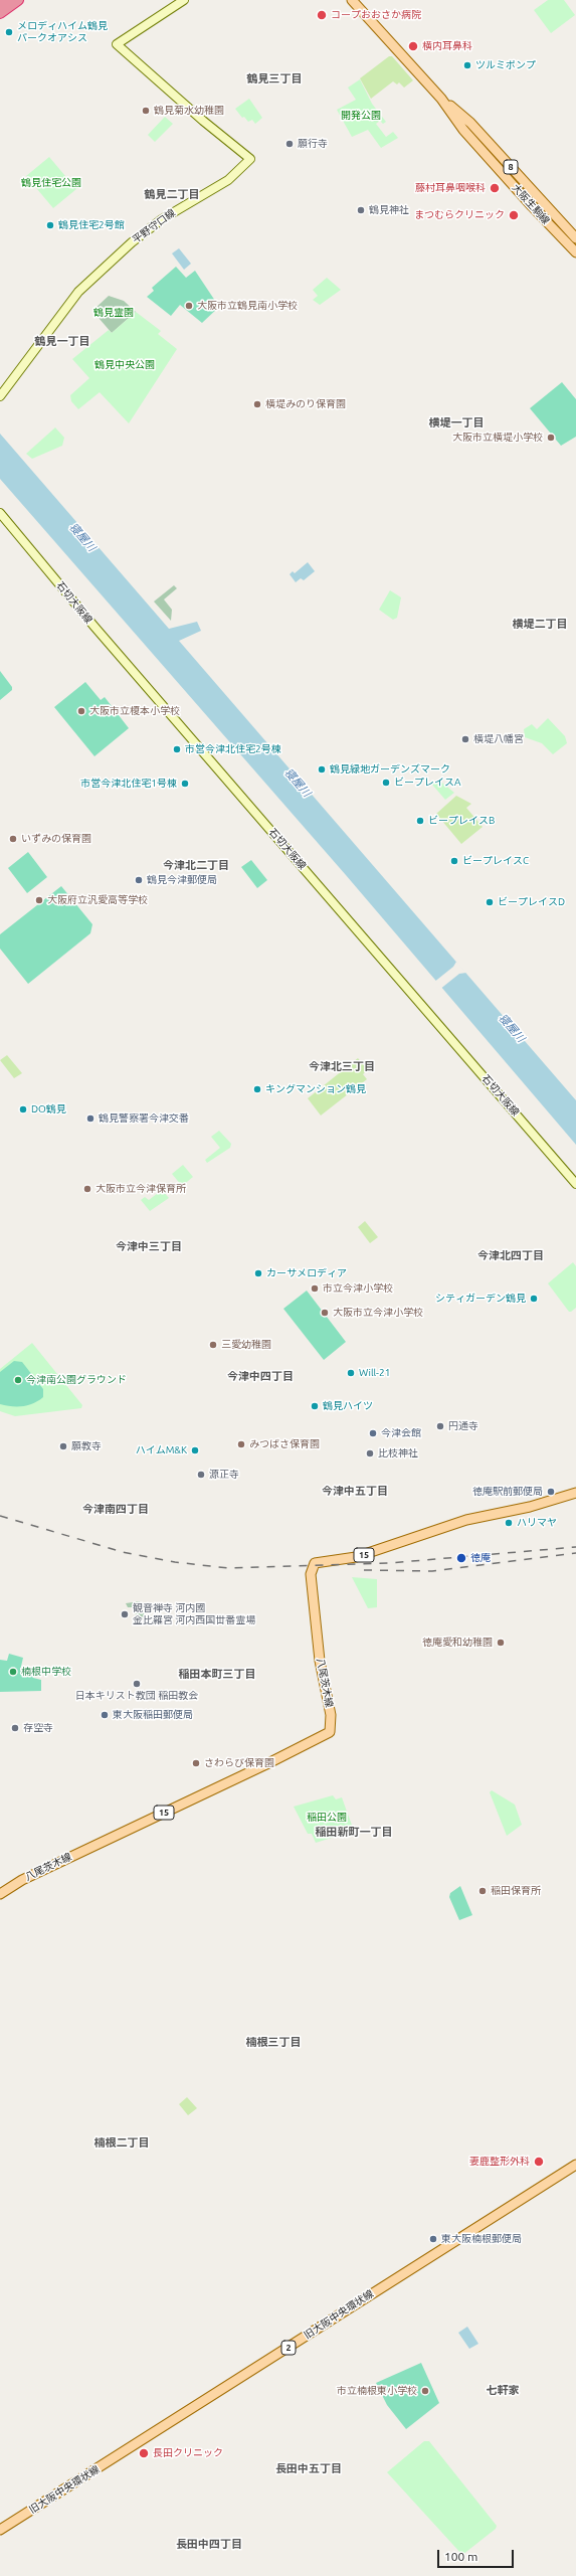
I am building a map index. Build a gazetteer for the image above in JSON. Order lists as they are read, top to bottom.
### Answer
{
  "streets": {
    "main road": [
      "8",
      "大阪生駒線",
      "平野守口線",
      "石切大阪線",
      "15",
      "八尾茨木線",
      "旧大阪中央環状線",
      "2"
    ]
  },
  "districts": [
    "鶴見三丁目",
    "鶴見二丁目",
    "鶴見一丁目",
    "横堤一丁目",
    "横堤二丁目",
    "今津北二丁目",
    "今津北三丁目",
    "今津中三丁目",
    "今津北四丁目",
    "今津中四丁目",
    "今津中五丁目",
    "今津南四丁目",
    "稲田本町三丁目",
    "稲田新町一丁目",
    "楠根三丁目",
    "楠根二丁目",
    "七軒家",
    "長田中五丁目",
    "長田中四丁目"
  ],
  "water": ["寝屋川"],
  "parks": [
    "開発公園",
    "鶴見住宅公園",
    "鶴見霊園",
    "鶴見中央公園",
    "稲田公園"
  ],
  "places": [
    "コープおおさか病院",
    "メロディハイム鶴見 パークオアシス",
    "横内耳鼻科",
    "ツルミポンプ",
    "鶴見菊水幼稚園",
    "願行寺",
    "藤村耳鼻咽喉科",
    "鶴見神社",
    "まつむらクリニック",
    "鶴見住宅2号館",
    "大阪市立鶴見南小学校",
    "横堤みのり保育園",
    "大阪市立横堤小学校",
    "大阪市立榎本小学校",
    "横堤八幡宮",
    "市営今津北住宅2号棟",
    "鶴見緑地ガーデンズマーク",
    "ビープレイスA",
    "市営今津北住宅1号棟",
    "ビープレイスB",
    "いずみの保育園",
    "ビープレイスC",
    "鶴見今津郵便局",
    "大阪府立汎愛高等学校",
    "ビープレイスD",
    "キングマンション鶴見",
    "DO鶴見",
    "鶴見警察署今津交番",
    "大阪市立今津保育所",
    "カーサメロディア",
    "市立今津小学校",
    "シティガーデン鶴見",
    "大阪市立今津小学校",
    "三愛幼稚園",
    "Will-21",
    "今津南公園グラウンド",
    "鶴見ハイツ",
    "円通寺",
    "今津会館",
    "みつばさ保育園",
    "願教寺",
    "ハイムM&K",
    "比枝神社",
    "源正寺",
    "徳庵駅前郵便局",
    "ハリマヤ",
    "徳庵",
    "観音禅寺 河内國 金比羅宮 河内西国丗番霊場",
    "徳庵愛和幼稚園",
    "楠根中学校",
    "日本キリスト教団 稲田教会",
    "東大阪稲田郵便局",
    "存空寺",
    "さわらび保育園",
    "稲田保育所",
    "妻鹿整形外科",
    "東大阪楠根郵便局",
    "市立楠根東小学校",
    "長田クリニック"
  ],
  "scale_bar": "100 m"
}
